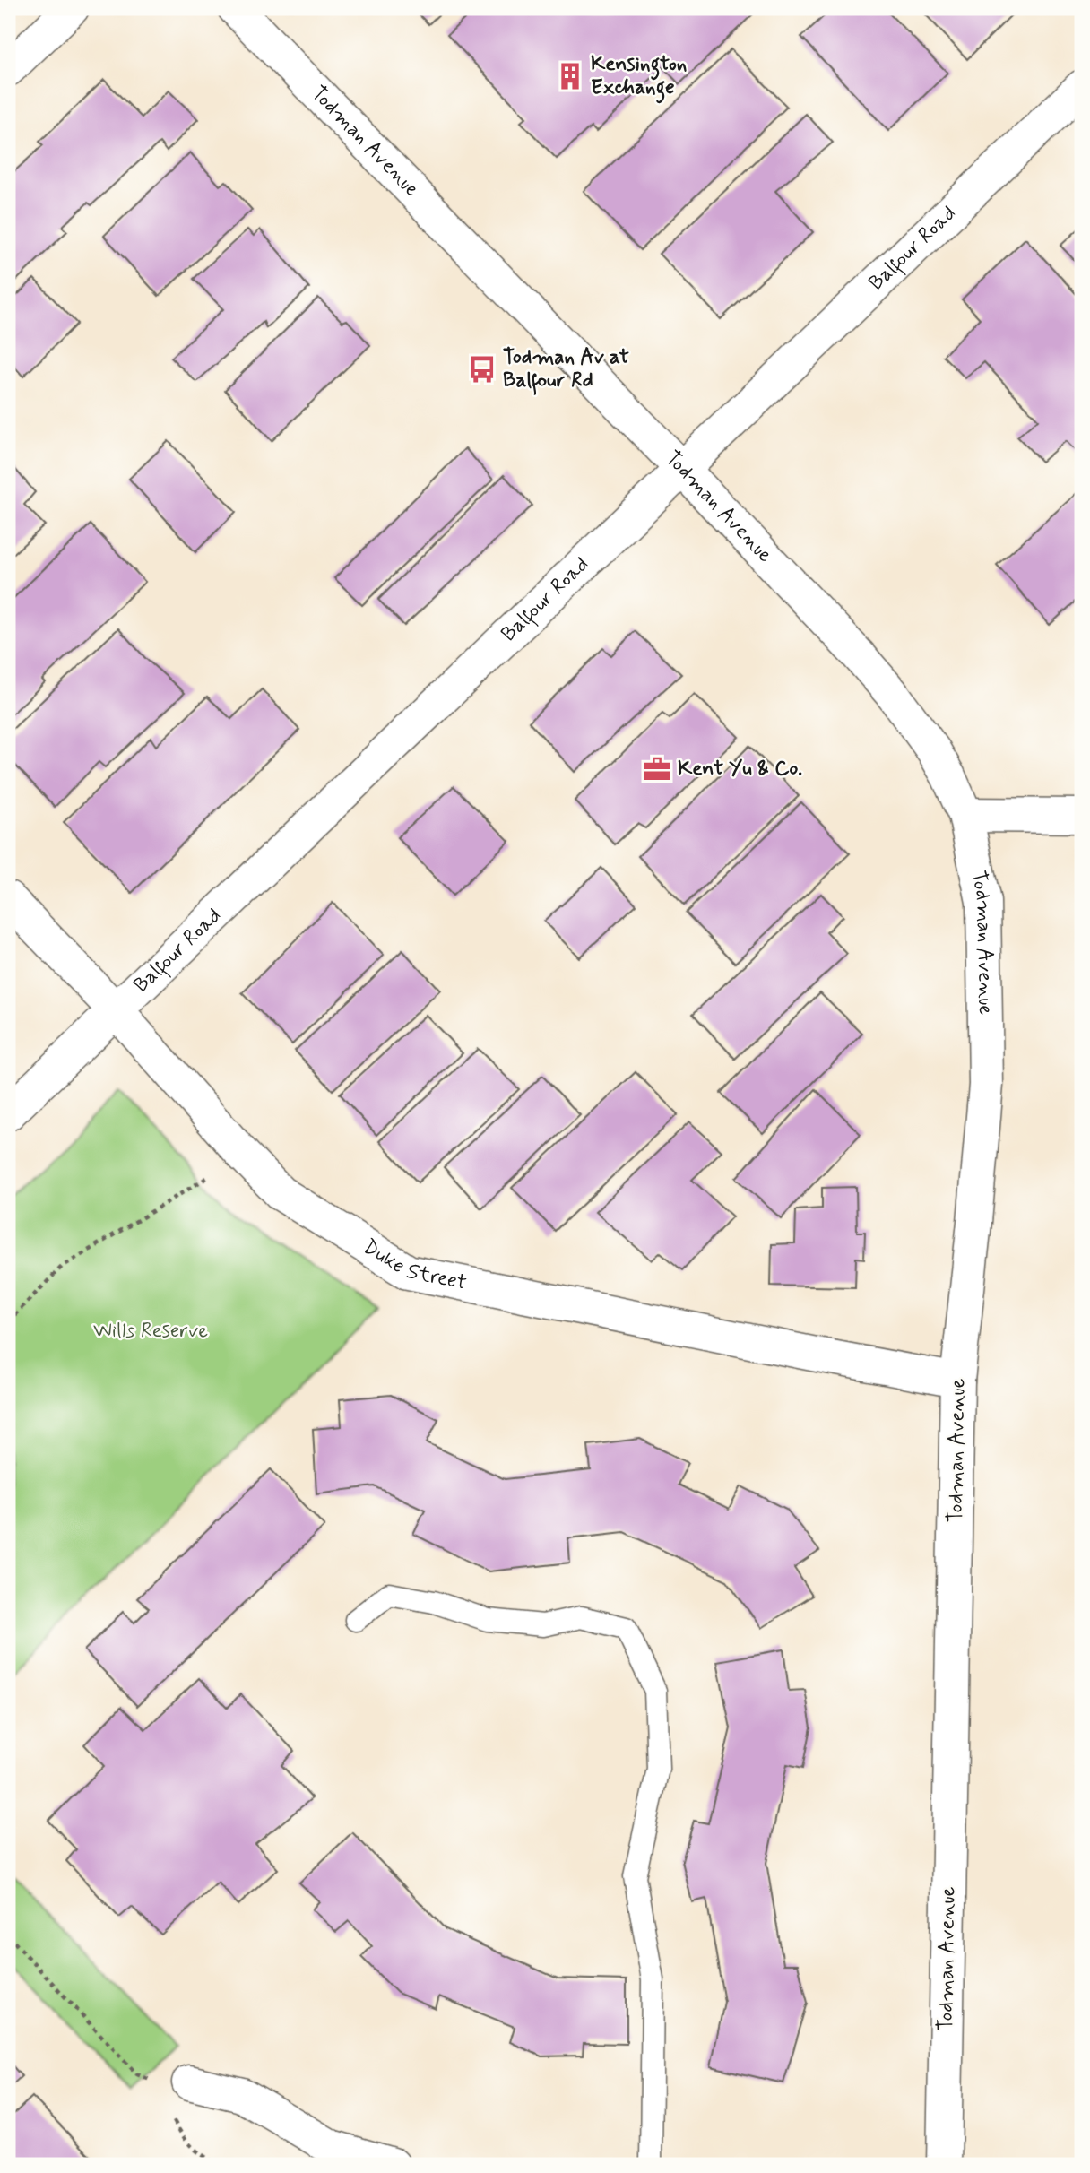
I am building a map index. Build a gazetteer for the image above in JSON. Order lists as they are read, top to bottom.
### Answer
{
  "streets": {
    "street": ["Todman Avenue", "Balfour Road", "Duke Street"]
  },
  "crossings": [
    ["Todman Avenue", "Balfour Road"],
    ["Todman Avenue", "Duke Street"],
    ["Balfour Road", "Duke Street"]
  ],
  "parks": ["Wills Reserve"],
  "places": {
    "building": ["Kensington Exchange"],
    "bus stop": ["Todman Av at Balfour Rd"],
    "office": ["Kent Yu & Co."]
  }
}
